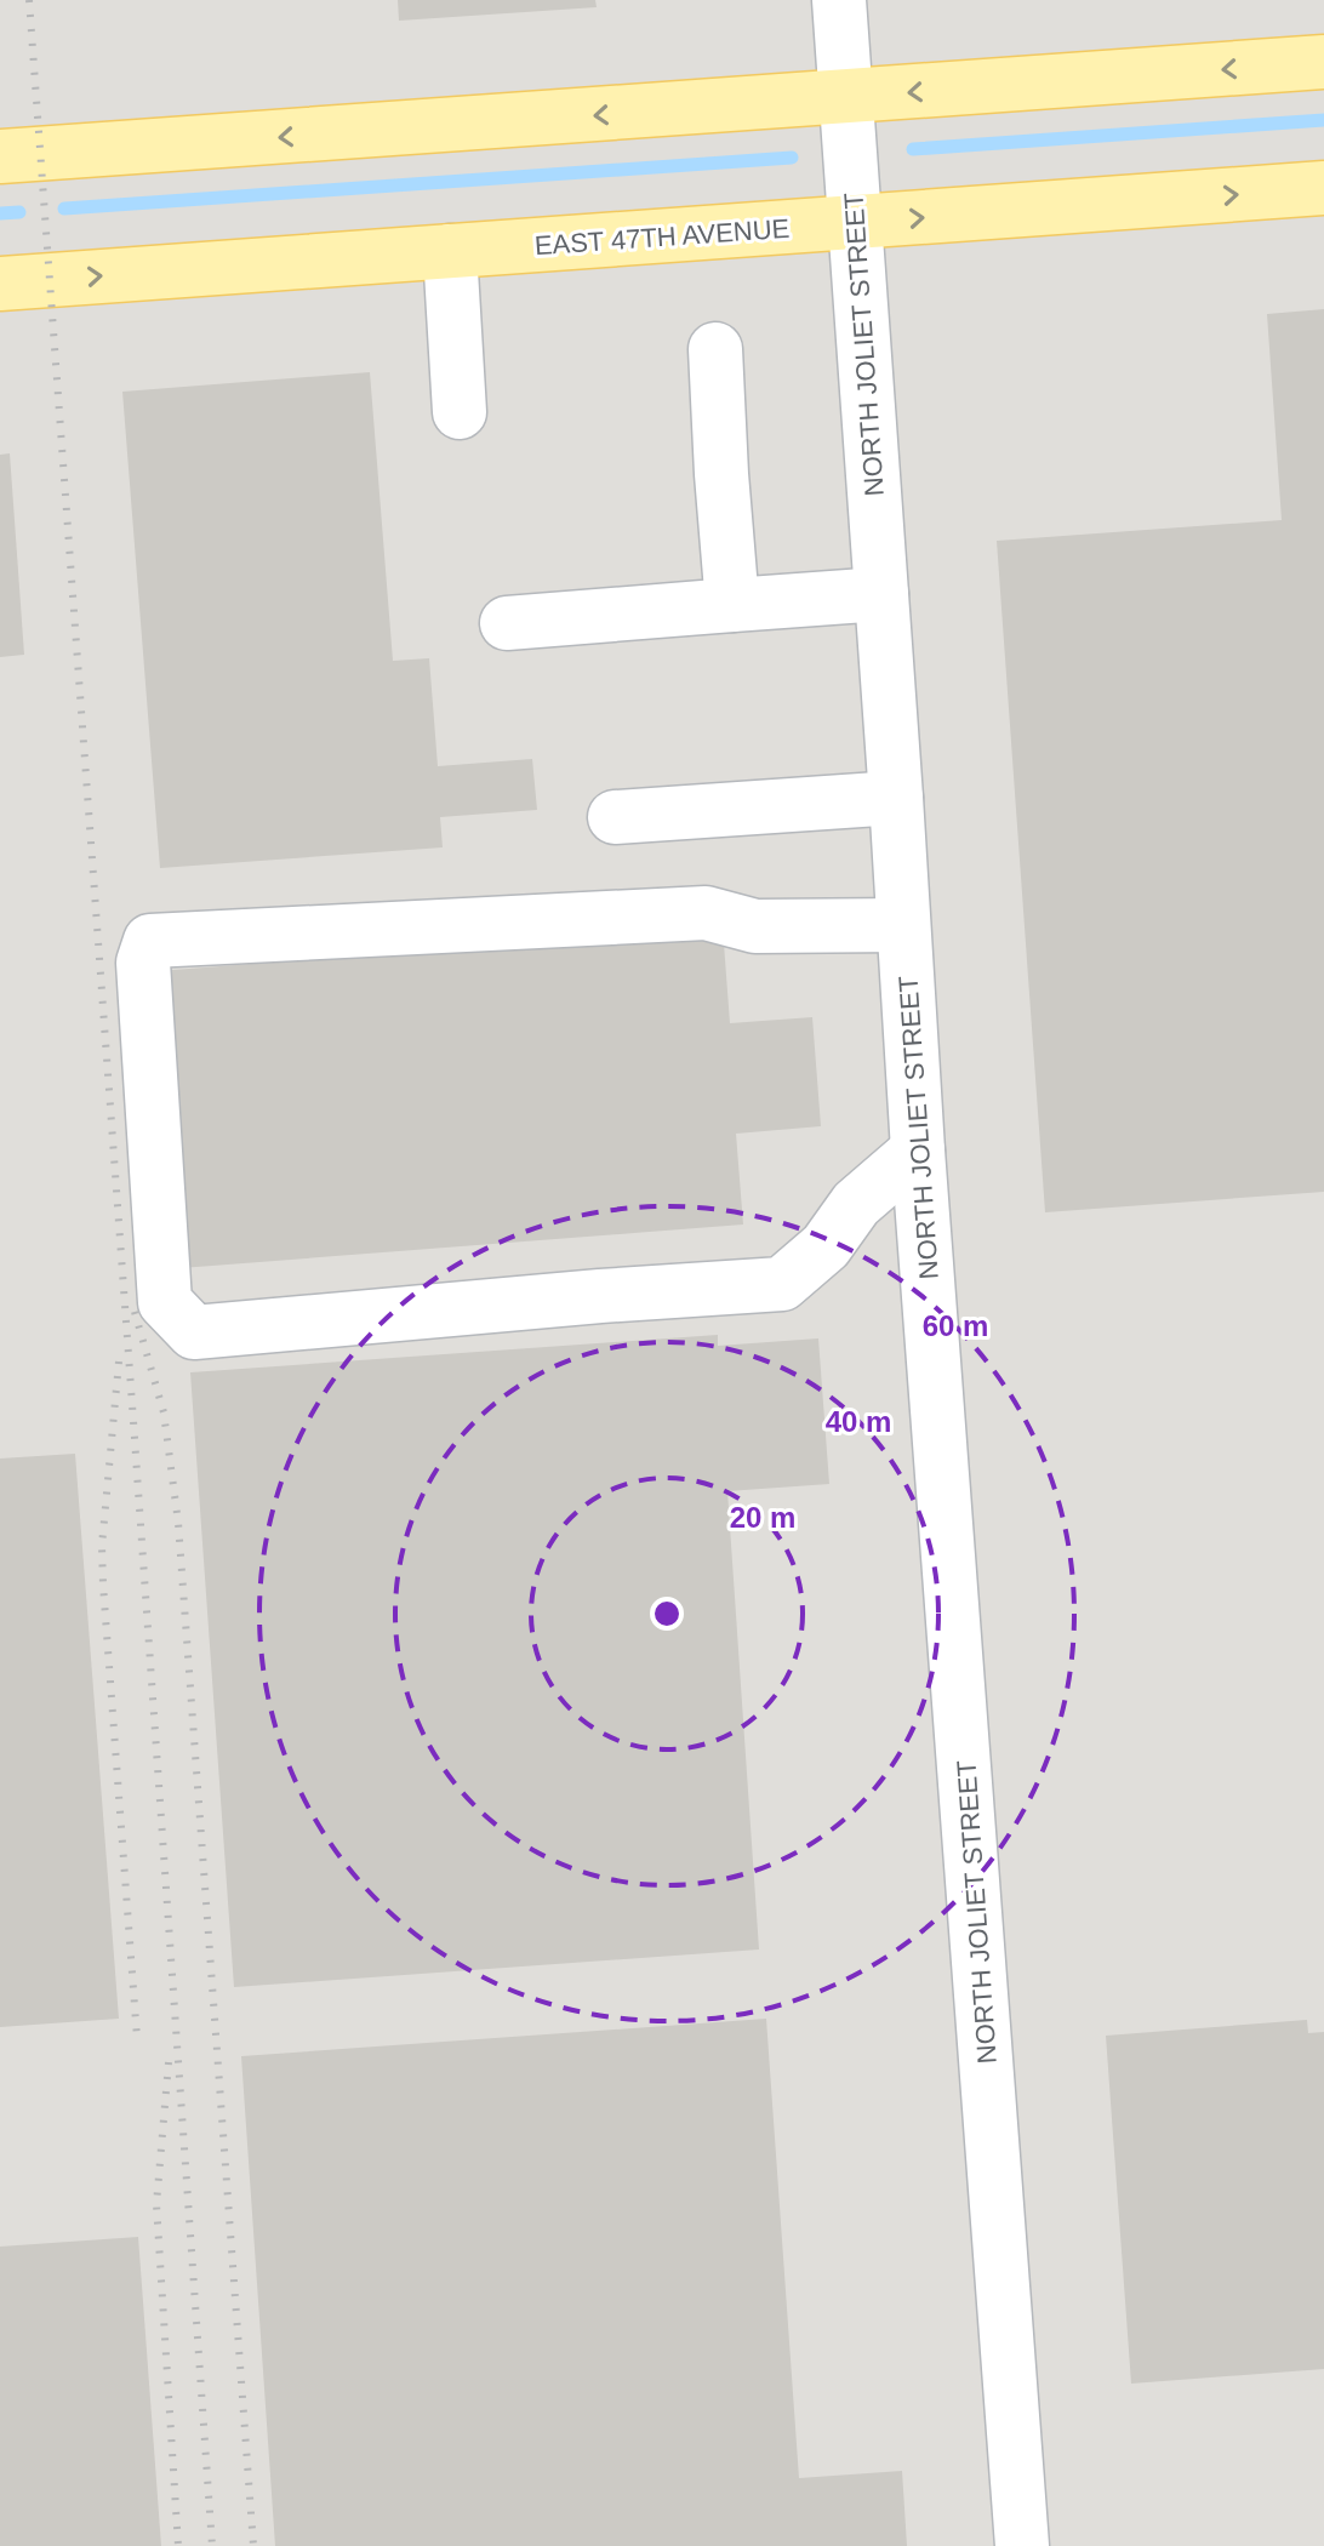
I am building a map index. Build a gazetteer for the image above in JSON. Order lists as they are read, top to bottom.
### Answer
{
  "streets": {
    "main road": ["EAST 47TH AVENUE"],
    "street": ["NORTH JOLIET STREET"]
  },
  "crossings": [
    ["EAST 47TH AVENUE", "NORTH JOLIET STREET"]
  ],
  "rings": ["60 m", "40 m", "20 m"]
}
